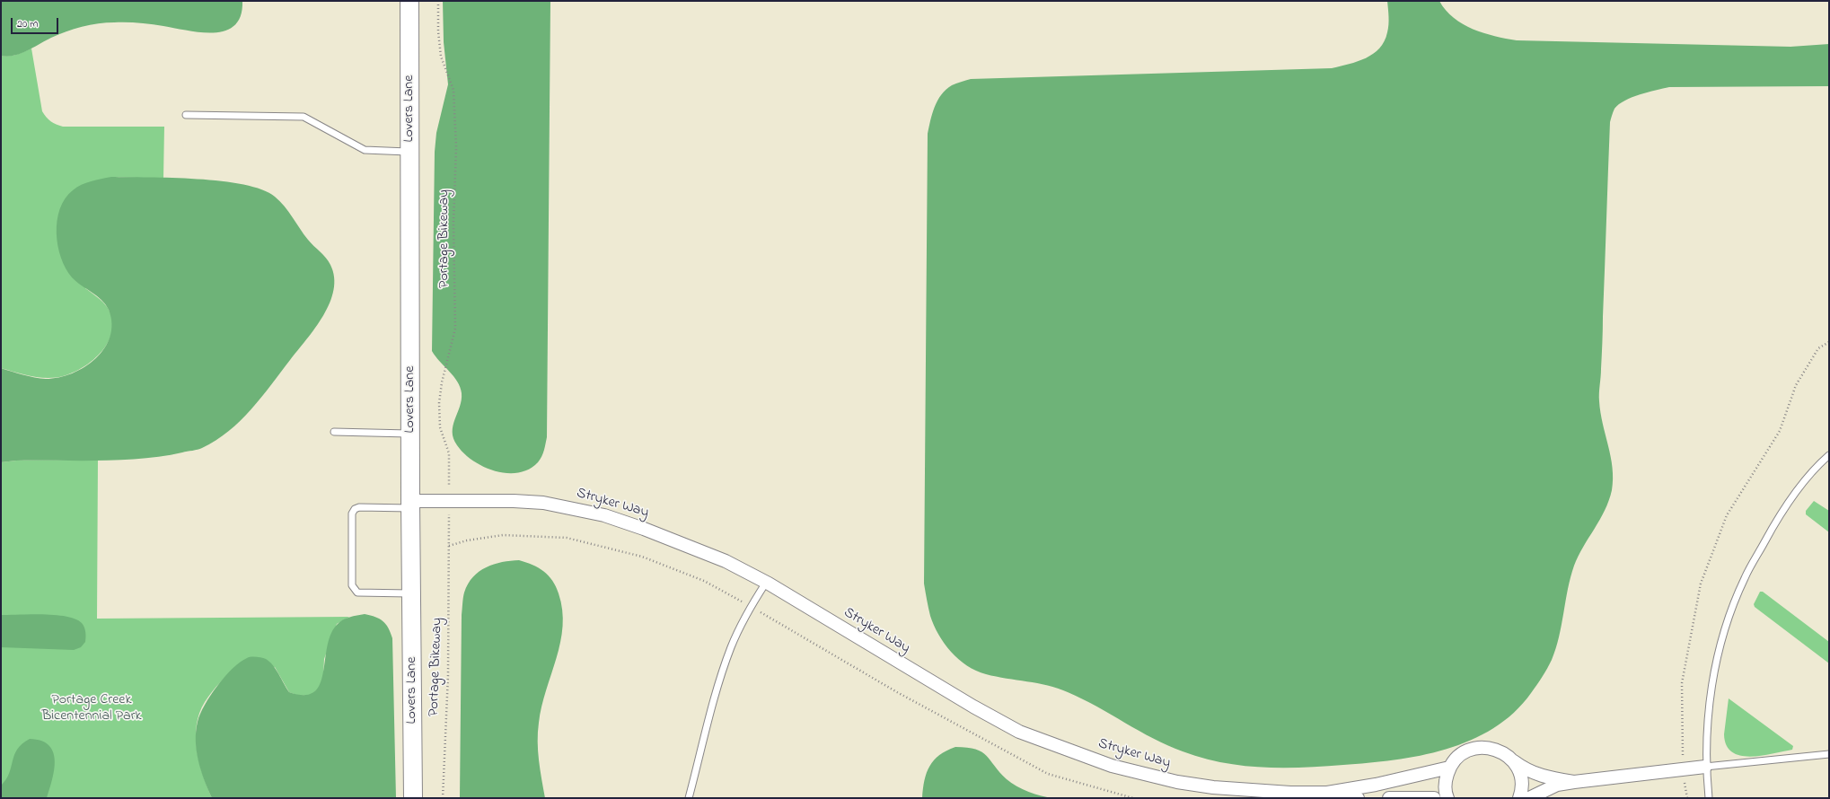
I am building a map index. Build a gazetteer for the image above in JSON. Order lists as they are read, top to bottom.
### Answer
{
  "streets": {
    "street": ["Lovers Lane", "Stryker Way"],
    "path": ["Portage Bikeway"]
  },
  "crossings": [
    ["Lovers Lane", "Stryker Way"]
  ],
  "parks": ["Portage Creek Bicentennial Park"],
  "scale_bar": "20 m"
}
